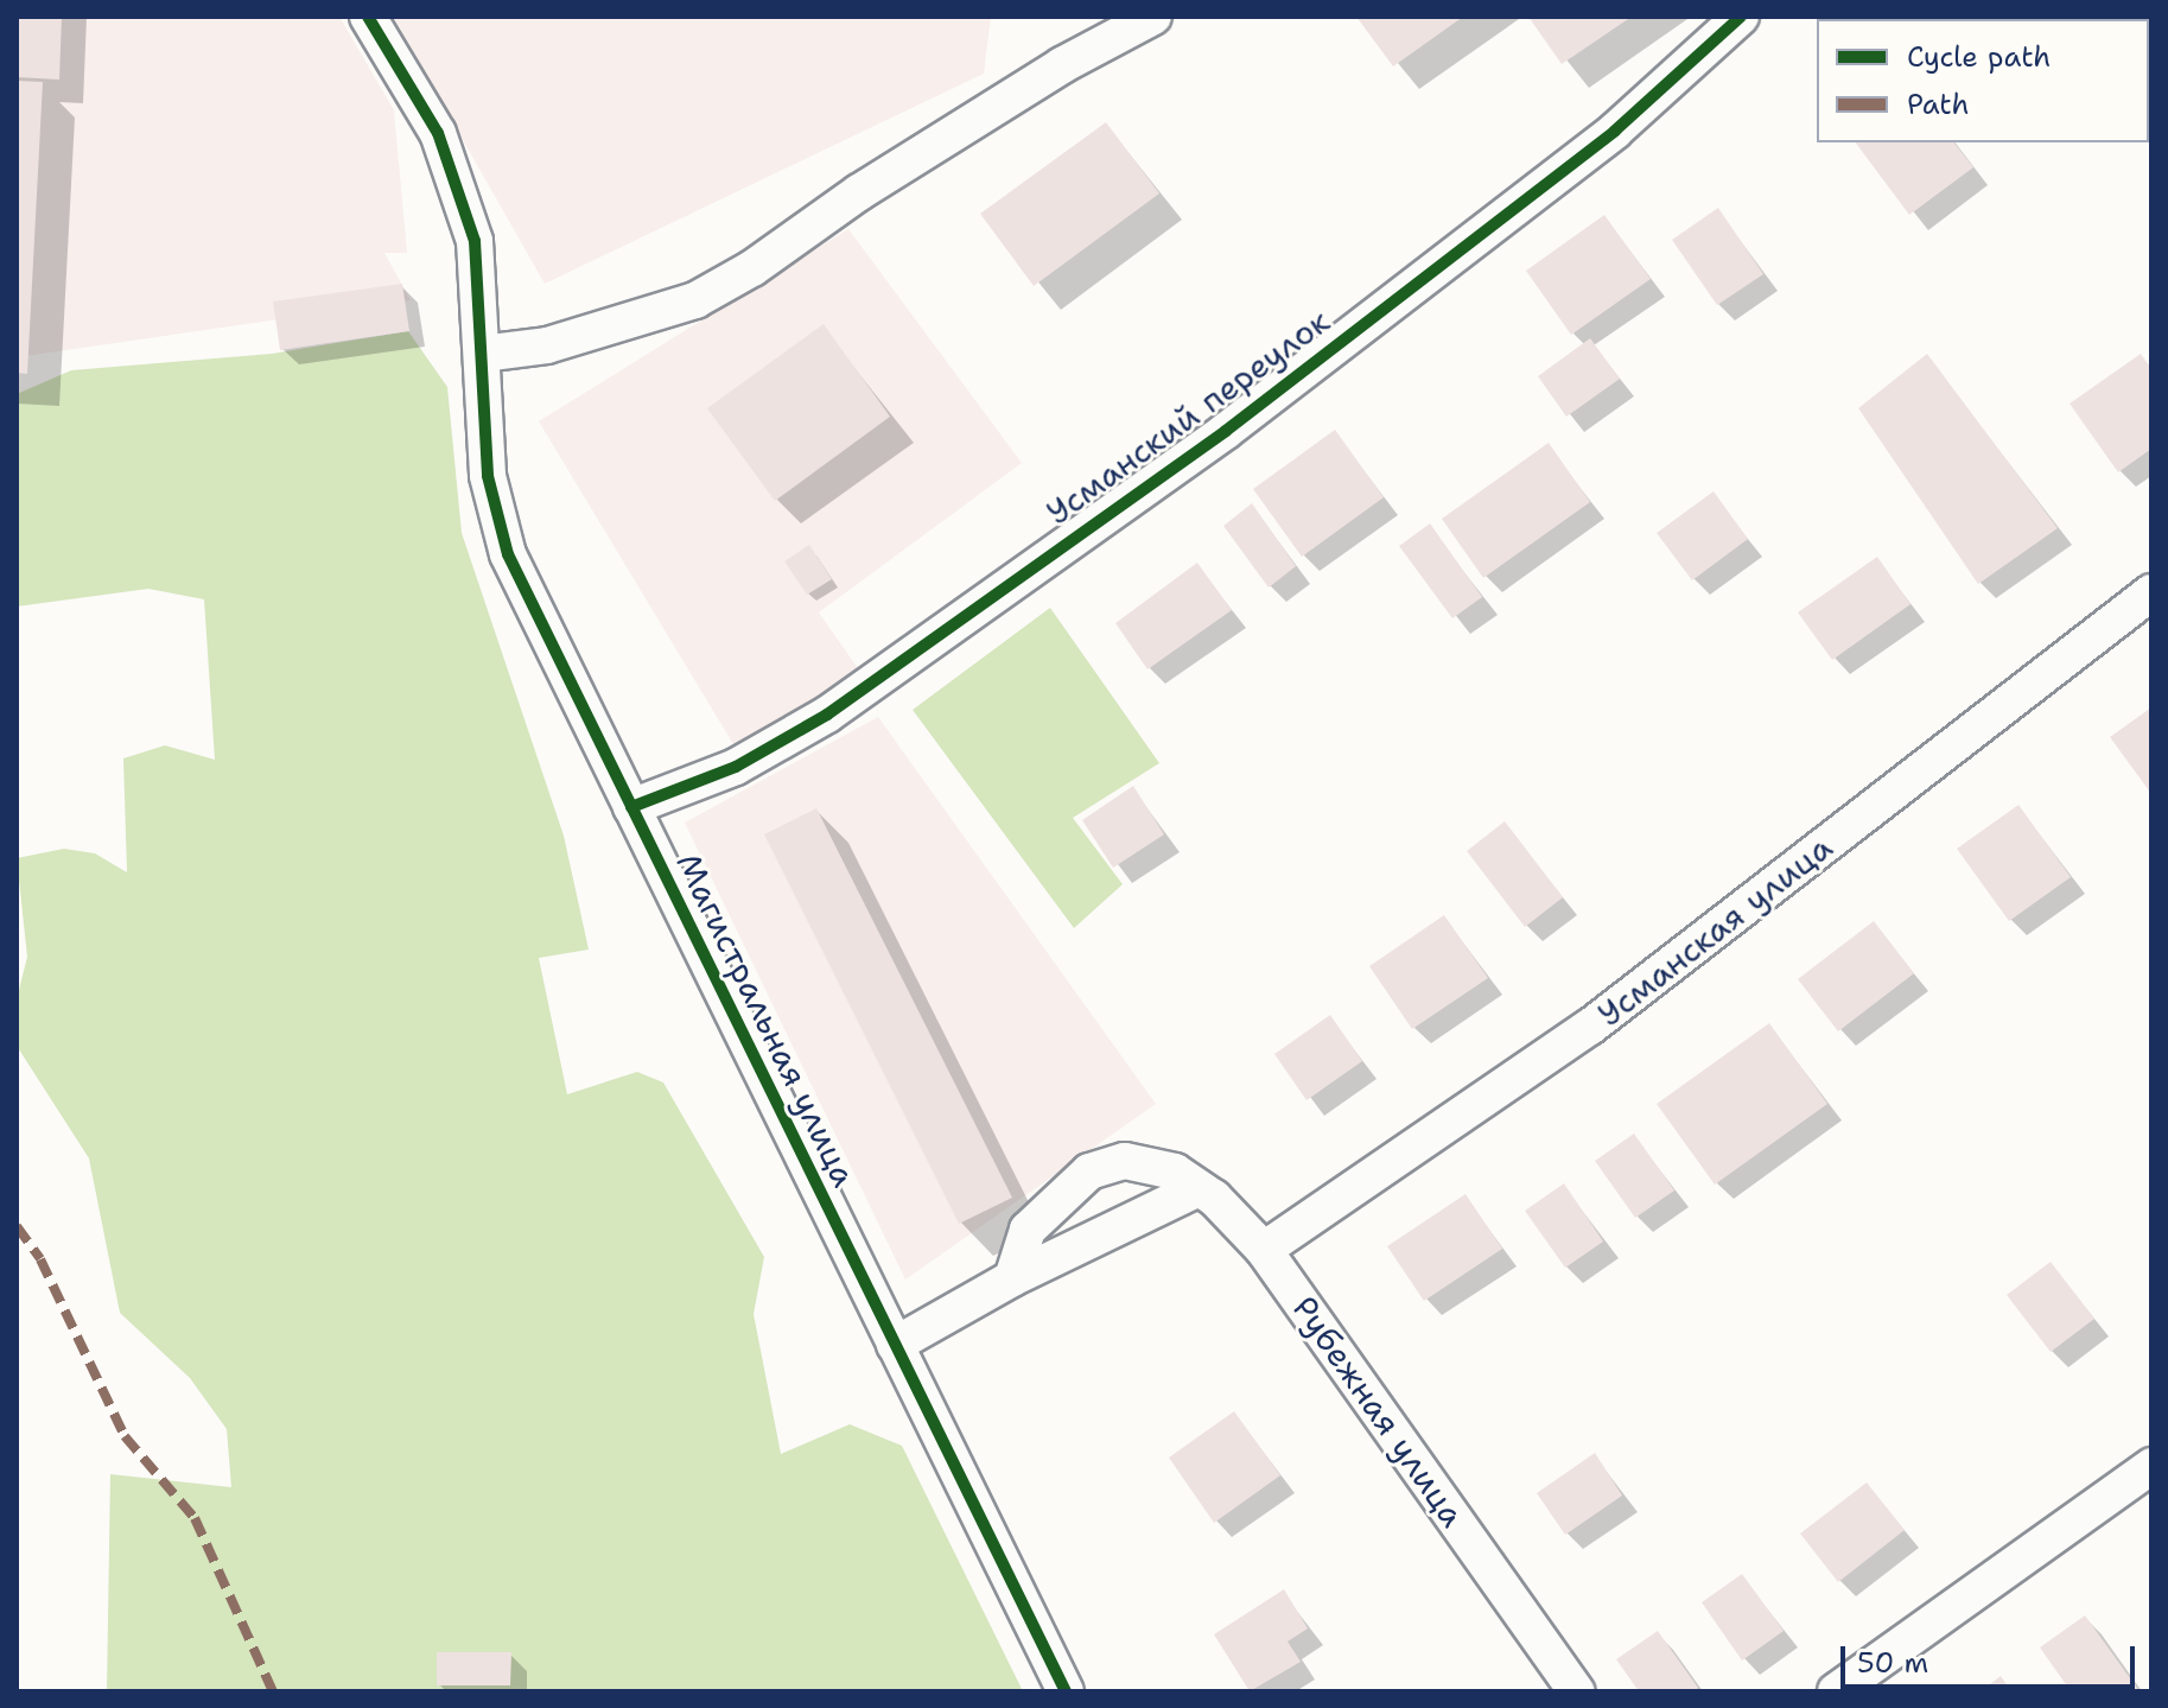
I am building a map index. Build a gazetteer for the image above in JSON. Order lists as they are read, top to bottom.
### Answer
{
  "streets": {
    "street": [
      "Усманский переулок",
      "Усманская улица",
      "Магистральная улица",
      "Рубежная улица"
    ]
  },
  "crossings": [
    ["Усманский переулок", "Магистральная улица"],
    ["Усманская улица", "Рубежная улица"]
  ],
  "legend": ["Cycle path", "Path"],
  "scale_bar": "50 m"
}
